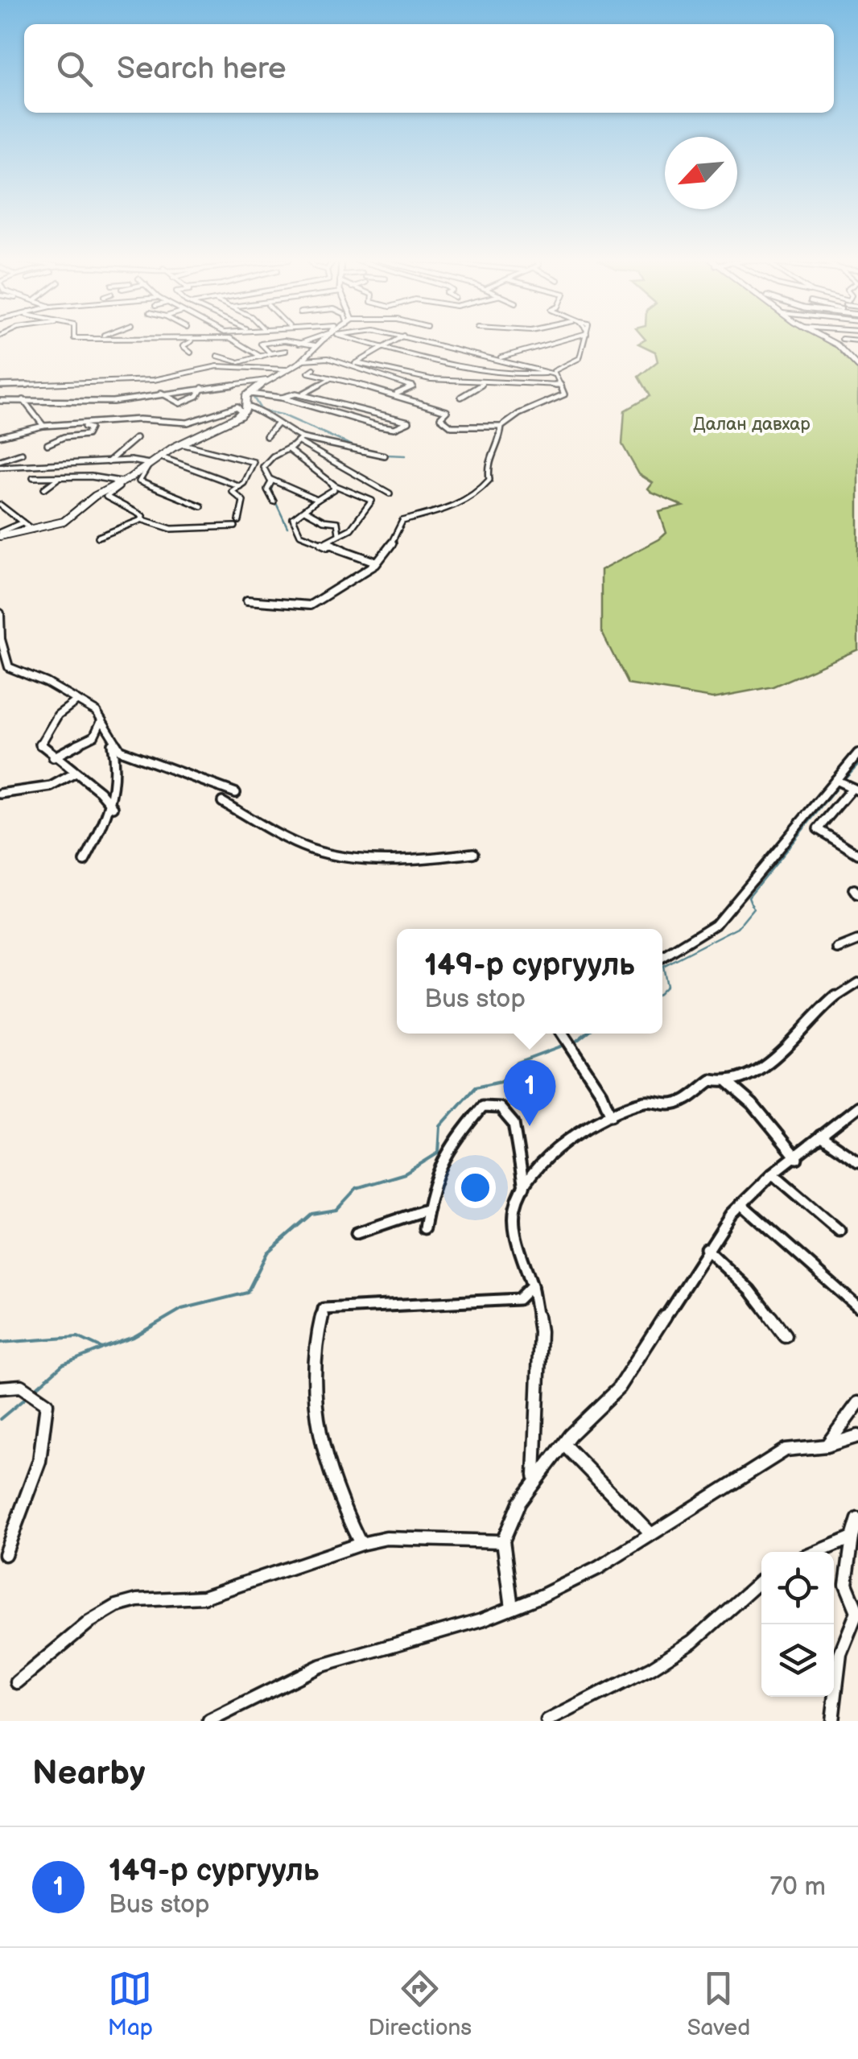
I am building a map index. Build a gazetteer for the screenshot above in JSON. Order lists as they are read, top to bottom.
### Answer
{
  "parks": ["Далан давхар"],
  "north": "bottom left",
  "page": {
    "search": "Search here",
    "popup": ["149-р сургууль", "Bus stop"],
    "pins": "1",
    "heading": "Nearby",
    "list": [
      {
        "mark": "1",
        "name": "149-р сургууль",
        "note": "Bus stop",
        "value": "70 m"
      }
    ],
    "nav": ["Map", "Directions", "Saved"]
  }
}
